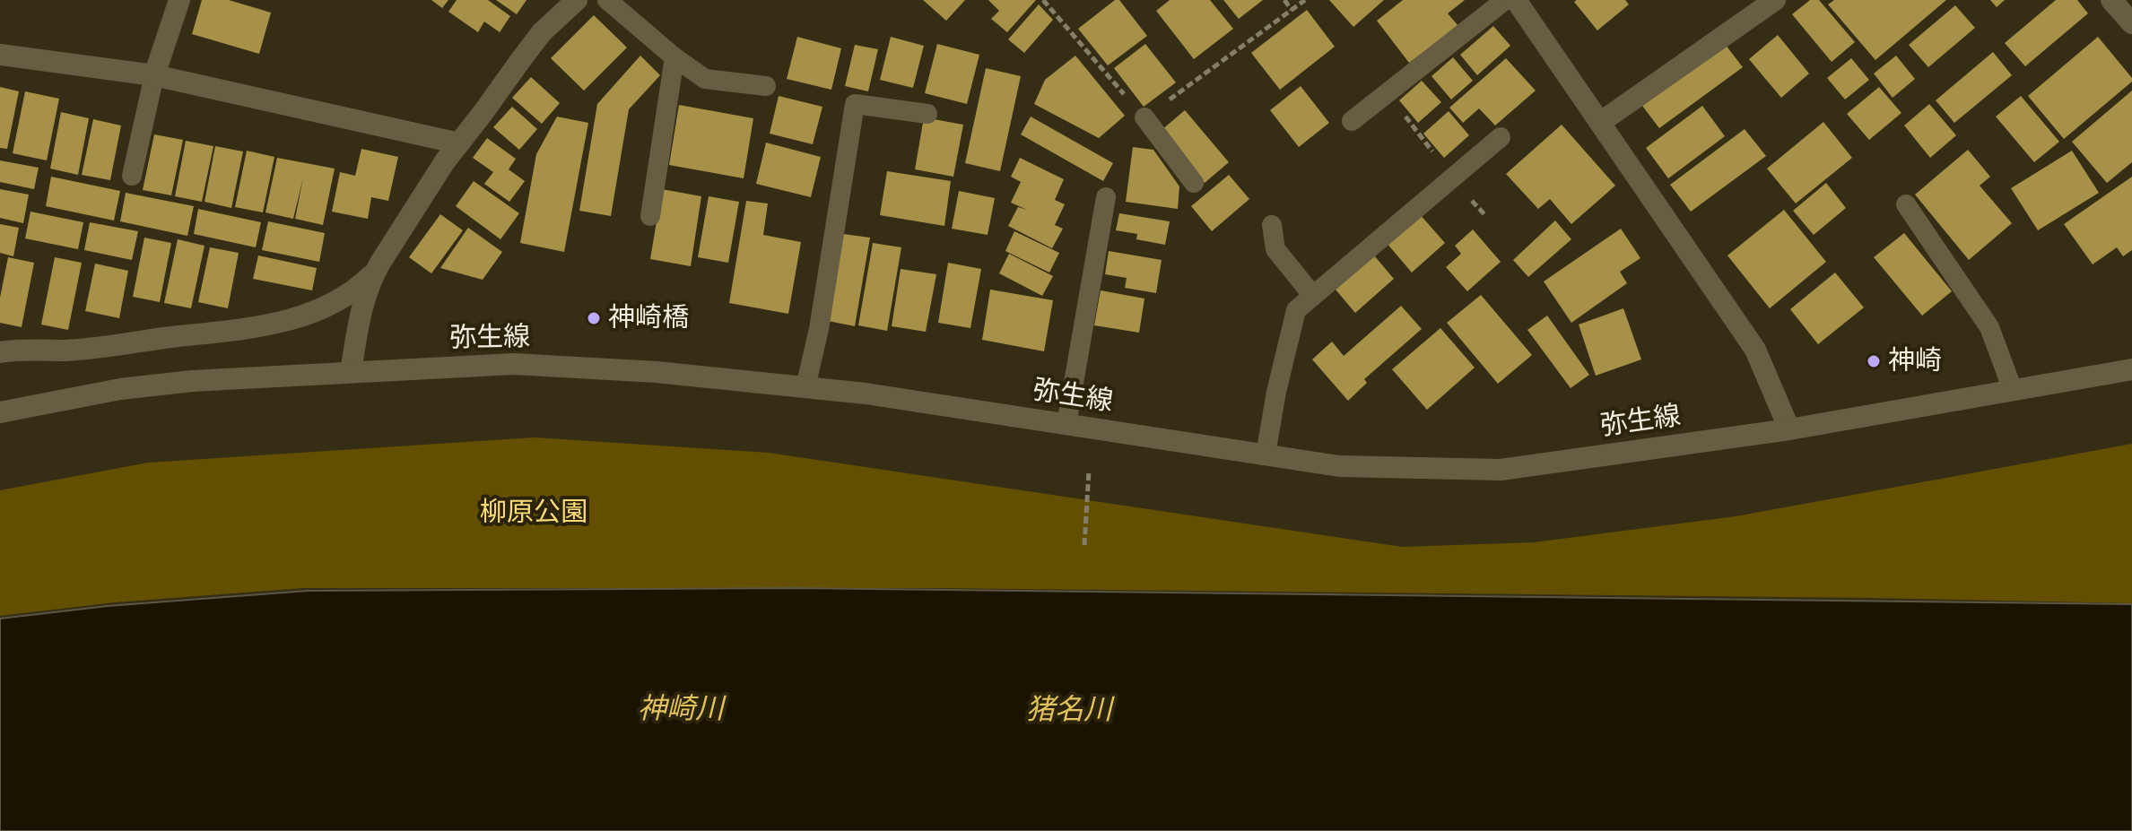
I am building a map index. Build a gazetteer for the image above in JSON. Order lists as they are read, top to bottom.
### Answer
{
  "streets": {
    "street": ["弥生線"]
  },
  "water": ["神崎川", "猪名川"],
  "parks": ["柳原公園"],
  "places": ["神崎橋", "神崎"]
}
